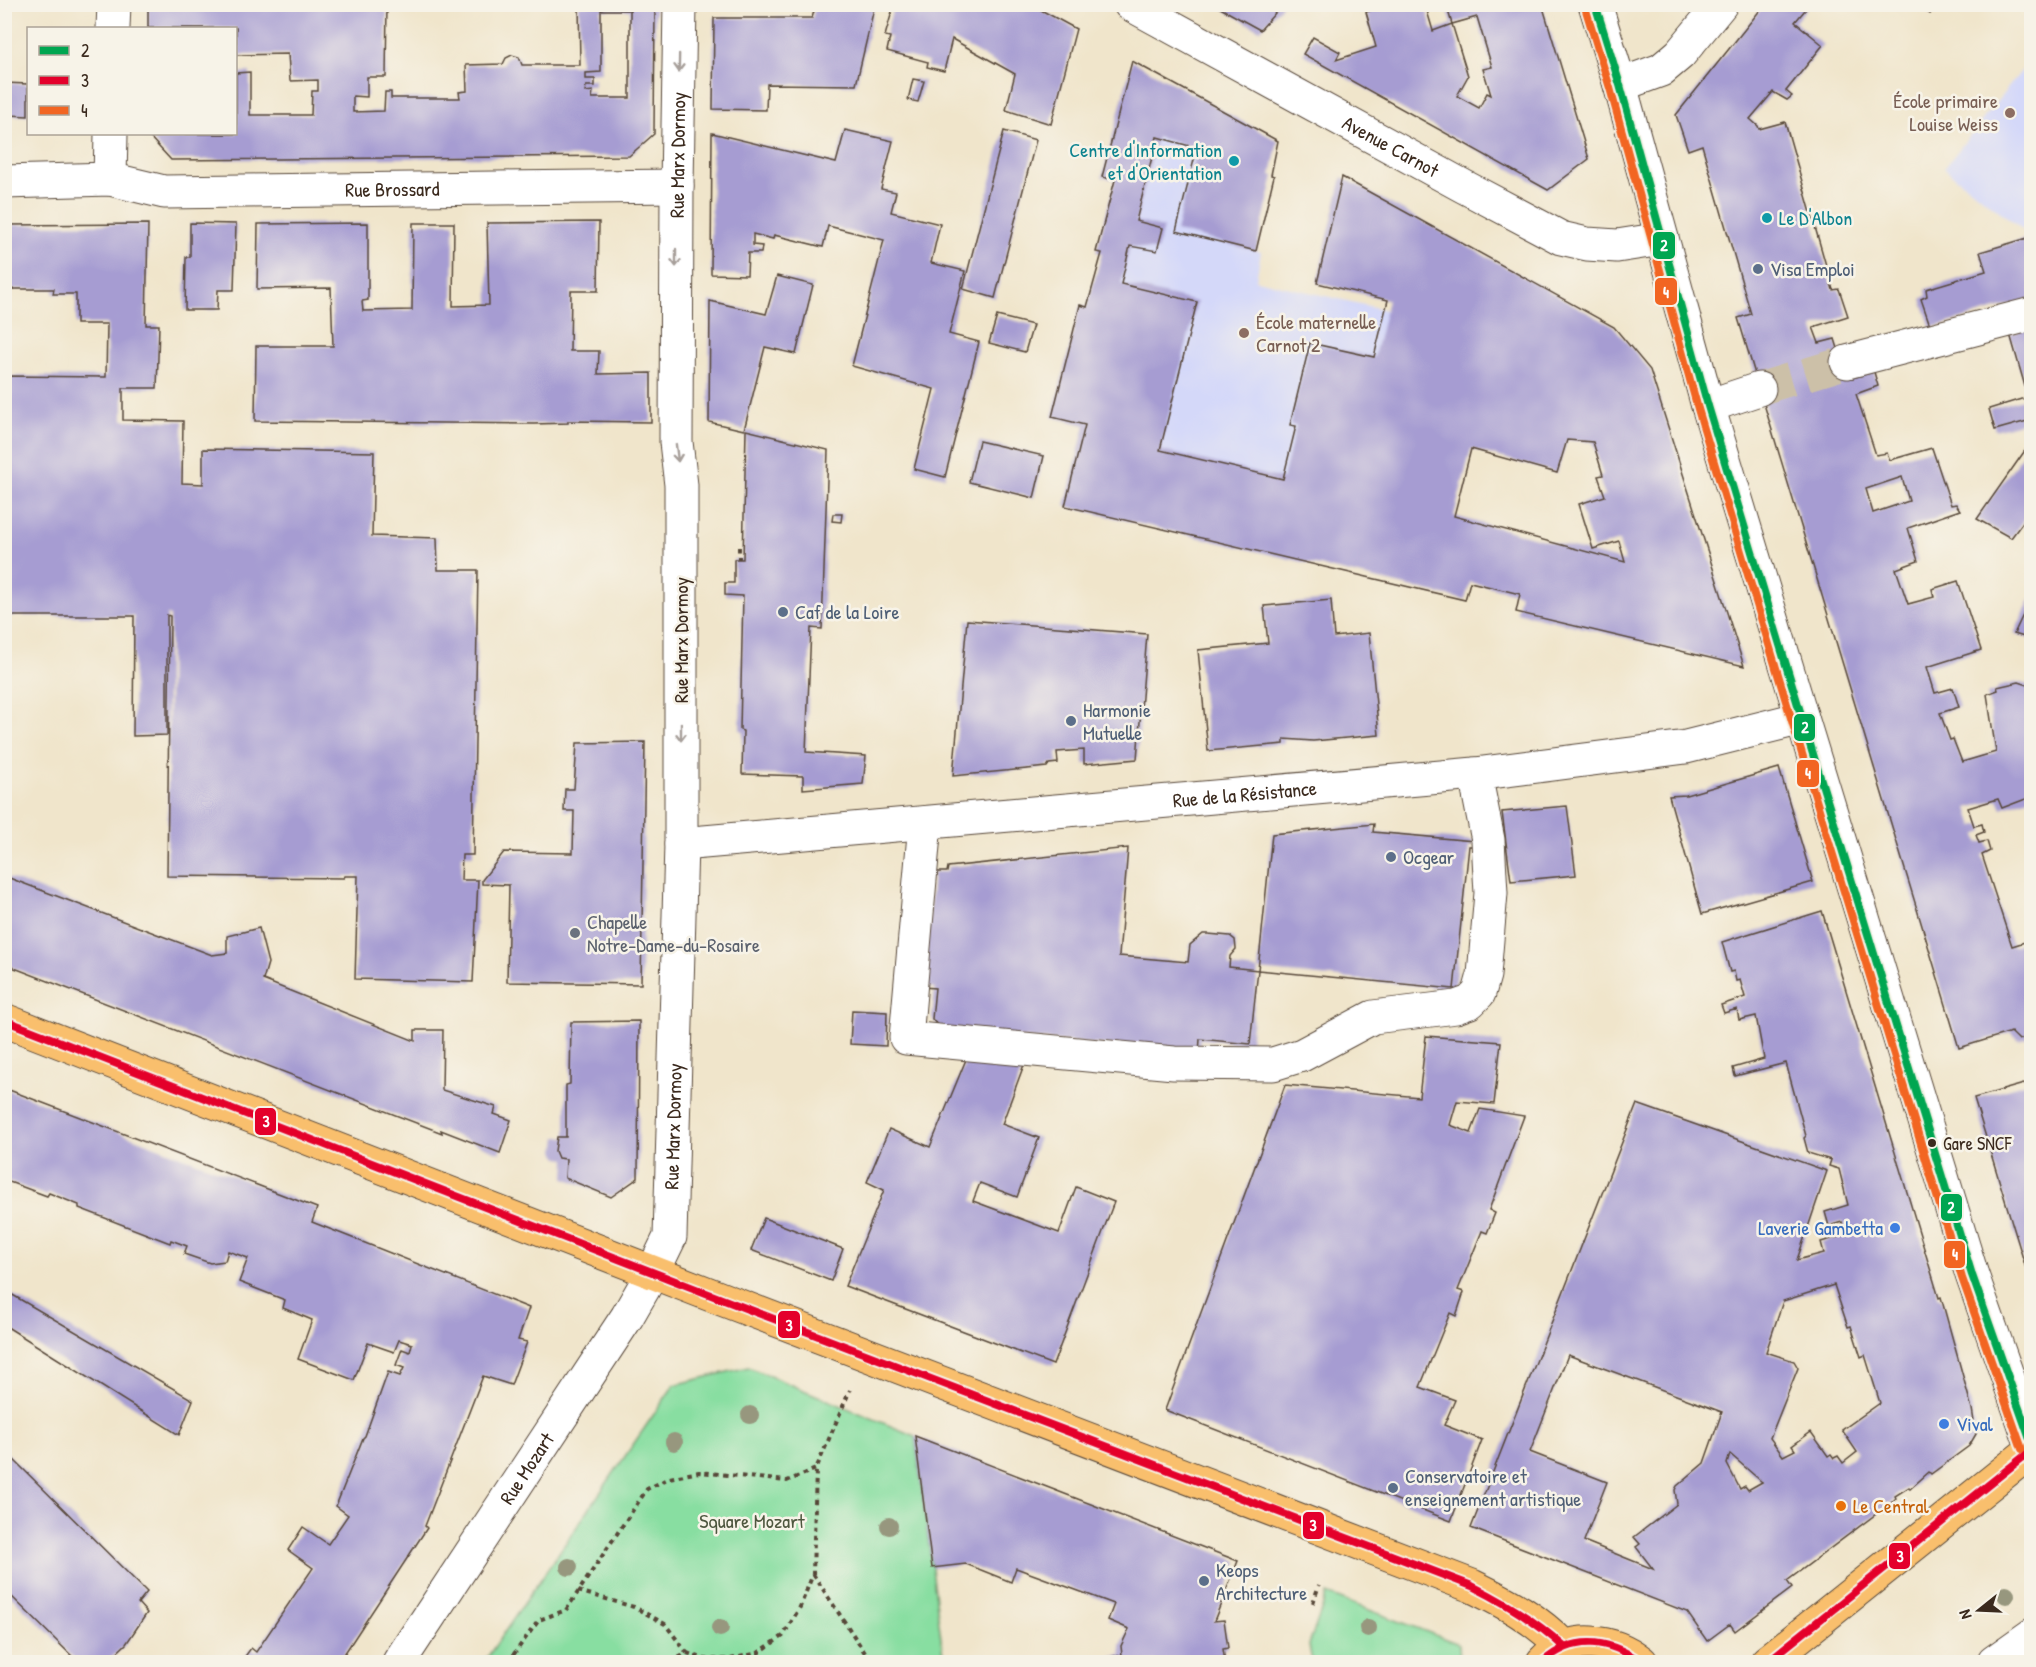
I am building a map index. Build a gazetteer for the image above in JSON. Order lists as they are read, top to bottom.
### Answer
{
  "streets": {
    "street": [
      "Avenue Carnot",
      "Rue Marx Dormoy",
      "Rue Brossard",
      "Rue de la Résistance",
      "Rue Mozart"
    ]
  },
  "crossings": [
    ["Rue Marx Dormoy", "Rue Brossard"],
    ["Rue Marx Dormoy", "Rue de la Résistance"],
    ["Rue Marx Dormoy", "Rue Mozart"]
  ],
  "one_way": ["Rue Marx Dormoy"],
  "parks": ["Square Mozart"],
  "places": [
    "École primaire Louise Weiss",
    "Centre d'Information et d'Orientation",
    "Le D'Albon",
    "Visa Emploi",
    "École maternelle Carnot 2",
    "Caf de la Loire",
    "Harmonie Mutuelle",
    "Ocgear",
    "Chapelle Notre-Dame-du-Rosaire",
    "Gare SNCF",
    "Laverie Gambetta",
    "Vival",
    "Conservatoire et enseignement artistique",
    "Le Central",
    "Keops Architecture"
  ],
  "lines": ["transit line 2", "transit line 4", "transit line 3"],
  "legend": ["2", "3", "4"],
  "north": "left"
}
